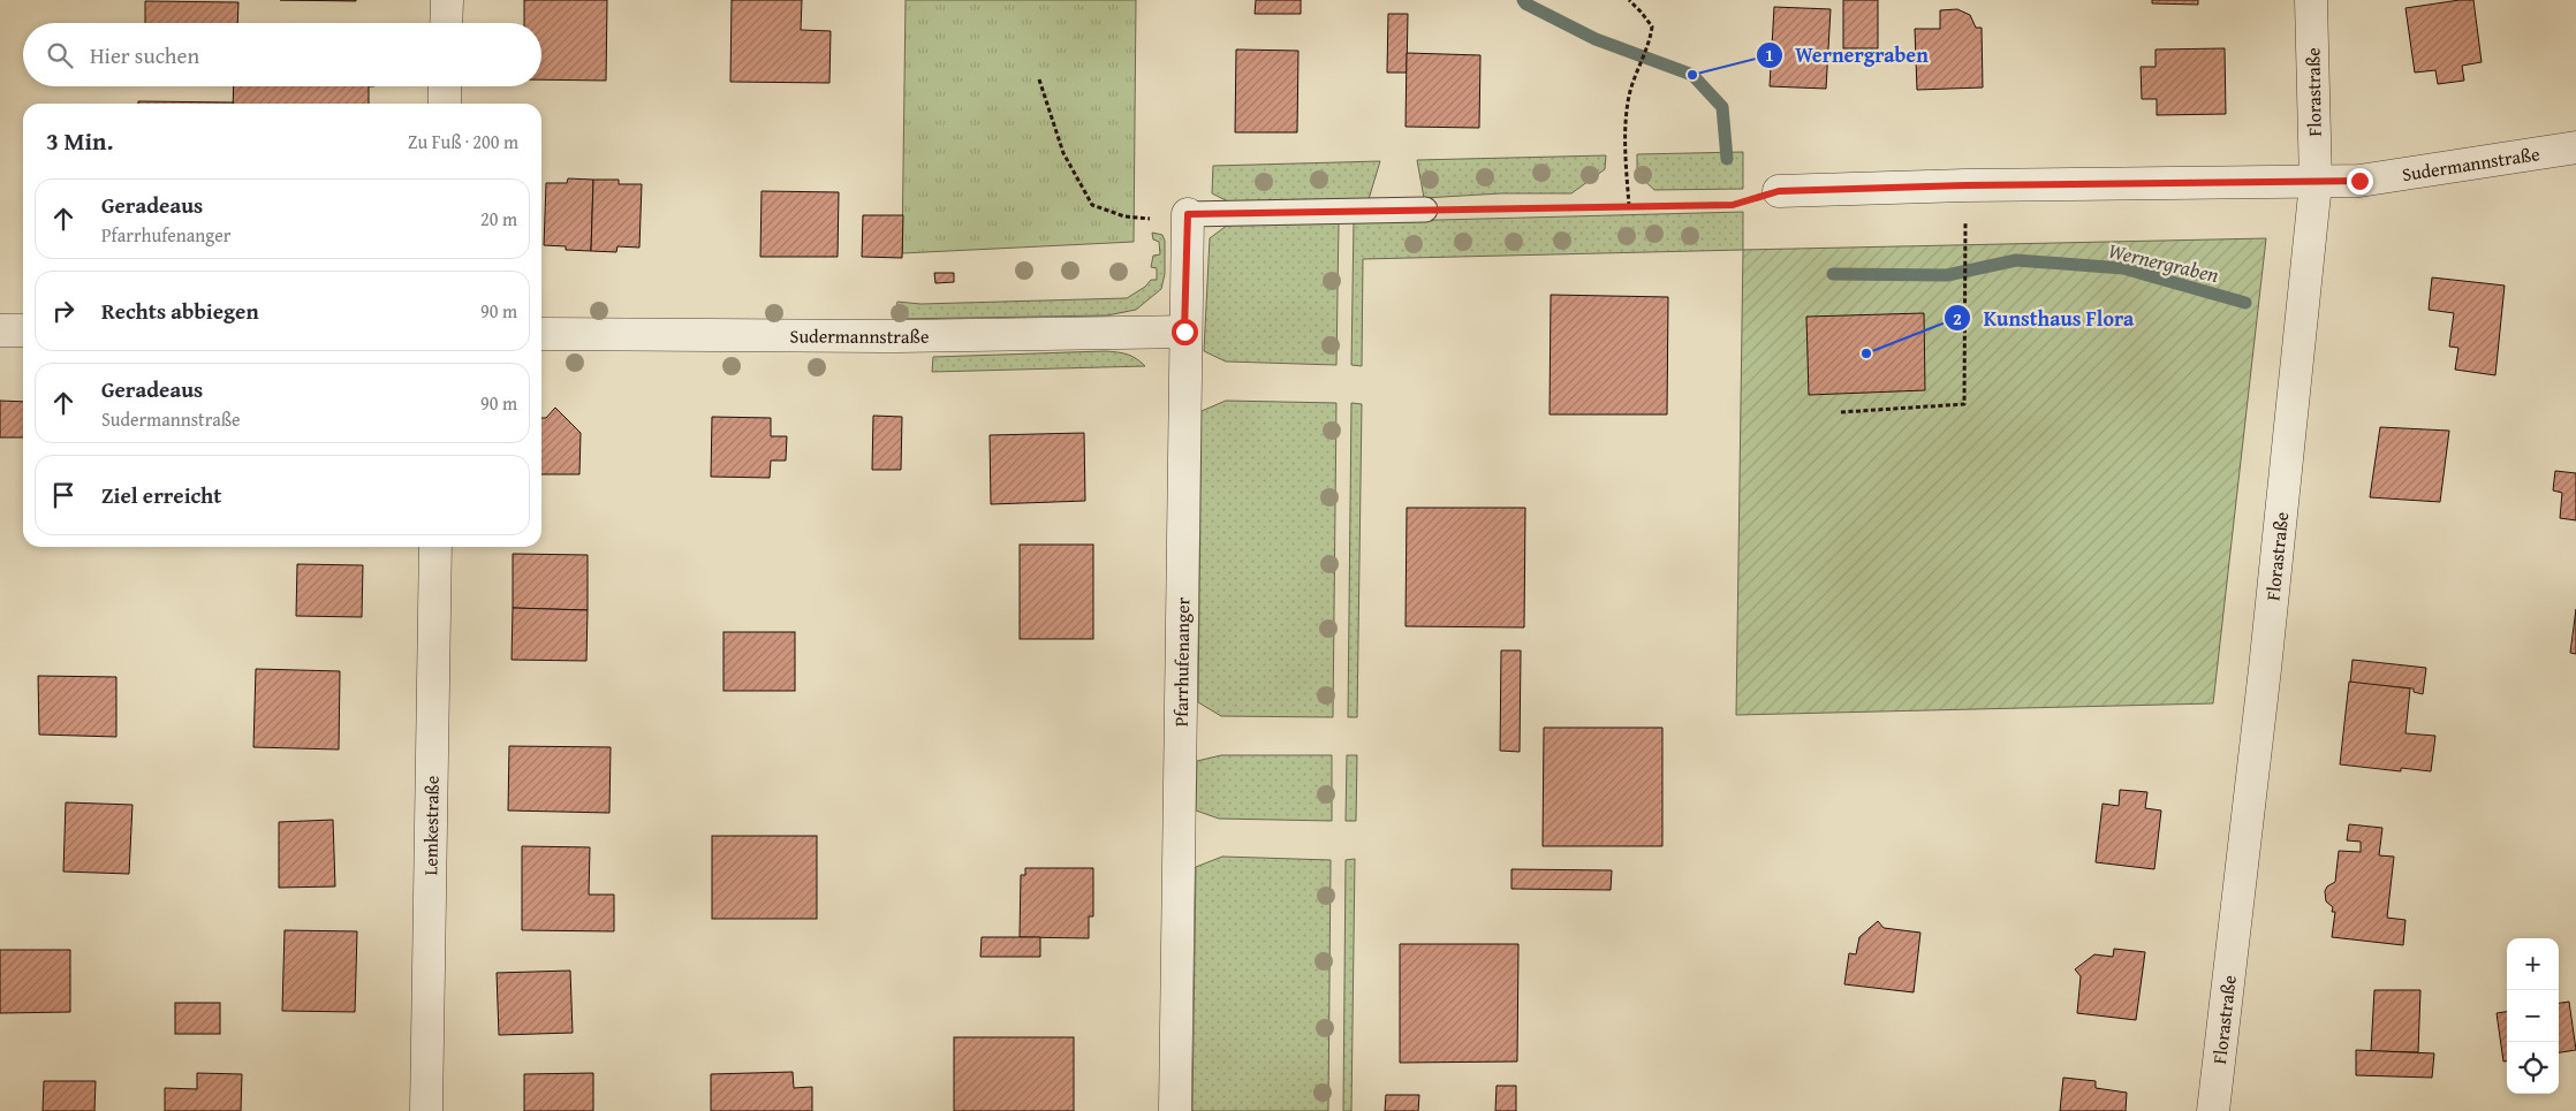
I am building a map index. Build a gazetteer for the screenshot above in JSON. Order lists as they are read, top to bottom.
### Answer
{
  "streets": {
    "street": [
      "Florastraße",
      "Sudermannstraße",
      "Pfarrhufenanger",
      "Lemkestraße"
    ]
  },
  "crossings": [
    ["Florastraße", "Sudermannstraße"],
    ["Sudermannstraße", "Pfarrhufenanger"]
  ],
  "water": ["Wernergraben"],
  "places": ["Wernergraben", "Kunsthaus Flora"],
  "page": {
    "search": "Hier suchen",
    "heading": ["3 Min.", "Zu Fuß · 200 m"],
    "list": [
      ["Geradeaus", "Pfarrhufenanger", "20 m"],
      ["Rechts abbiegen", "90 m"],
      ["Geradeaus", "Sudermannstraße", "90 m"],
      "Ziel erreicht"
    ],
    "map_buttons": ["+", "−"]
  }
}
